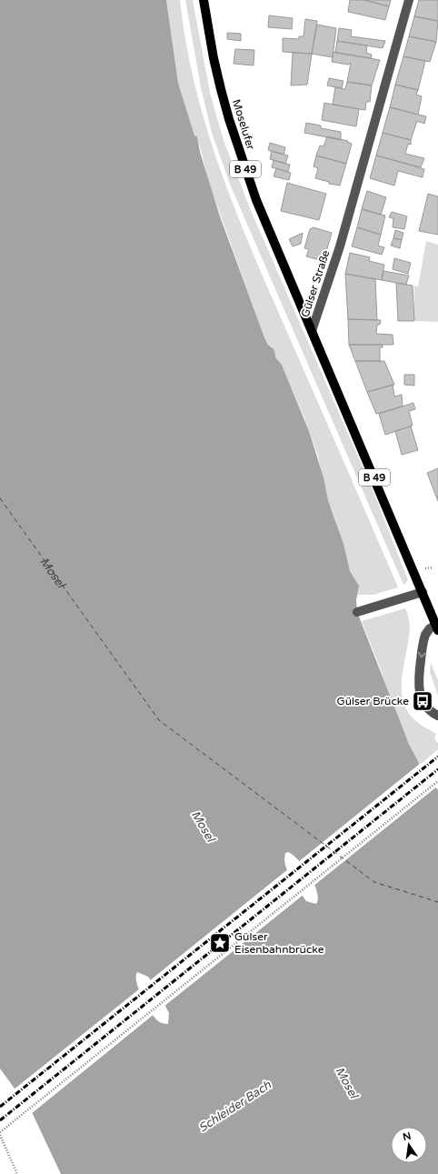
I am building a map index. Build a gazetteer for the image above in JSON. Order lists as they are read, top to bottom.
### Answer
{
  "streets": {
    "main road": ["Moselufer", "B 49", "Gülser Straße"]
  },
  "crossings": [
    ["Moselufer", "Gülser Straße"]
  ],
  "water": ["Mosel", "Schleider Bach"],
  "places": {
    "bus stop": ["Gülser Brücke"],
    "place": ["Gülser Eisenbahnbrücke"]
  },
  "north": "top"
}
